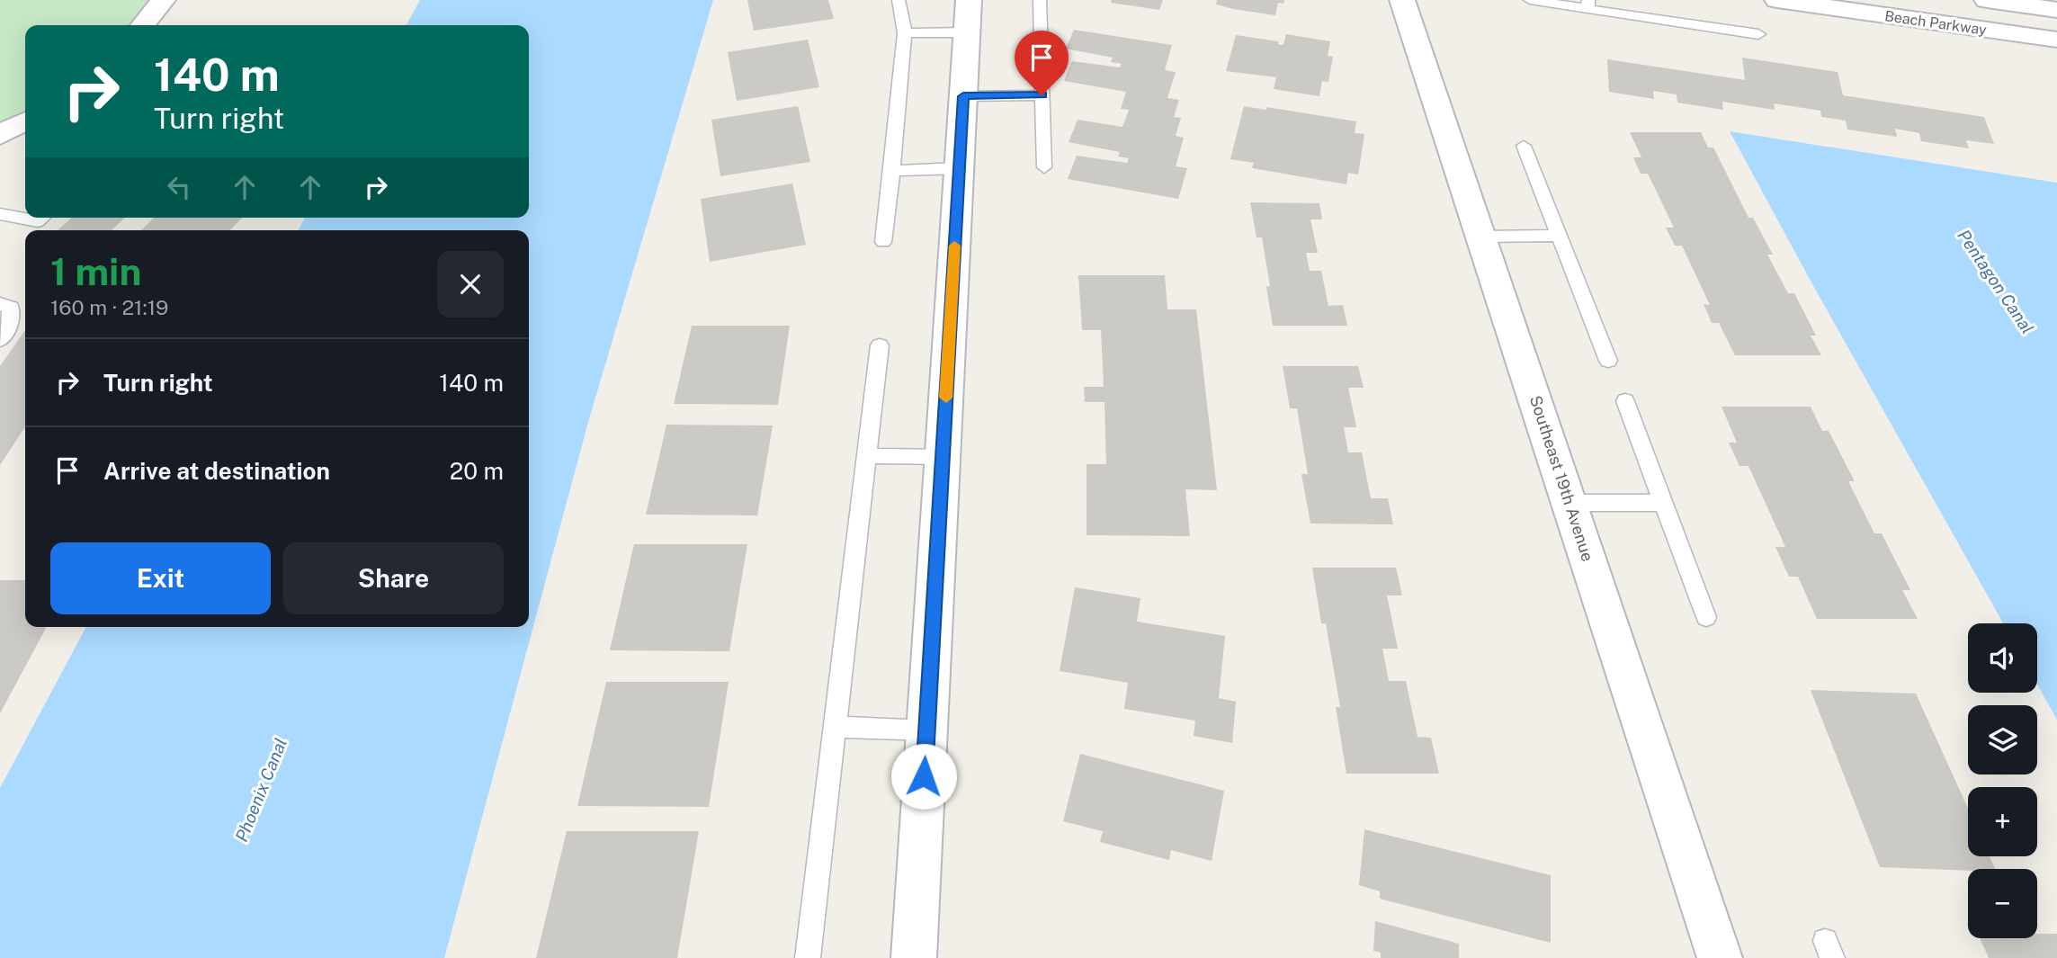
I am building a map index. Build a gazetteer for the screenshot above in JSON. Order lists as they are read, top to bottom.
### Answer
{
  "streets": {
    "street": ["Beach Parkway", "Southeast 19th Avenue"]
  },
  "water": ["Pentagon Canal", "Phoenix Canal"],
  "page": {
    "turn": ["140 m", "Turn right"],
    "heading": ["1 min", "160 m · 21:19"],
    "list": [
      {
        "name": "Turn right",
        "value": "140 m"
      },
      {
        "name": "Arrive at destination",
        "value": "20 m"
      }
    ],
    "buttons": ["Exit", "Share"],
    "map_buttons": ["+", "−"]
  }
}
